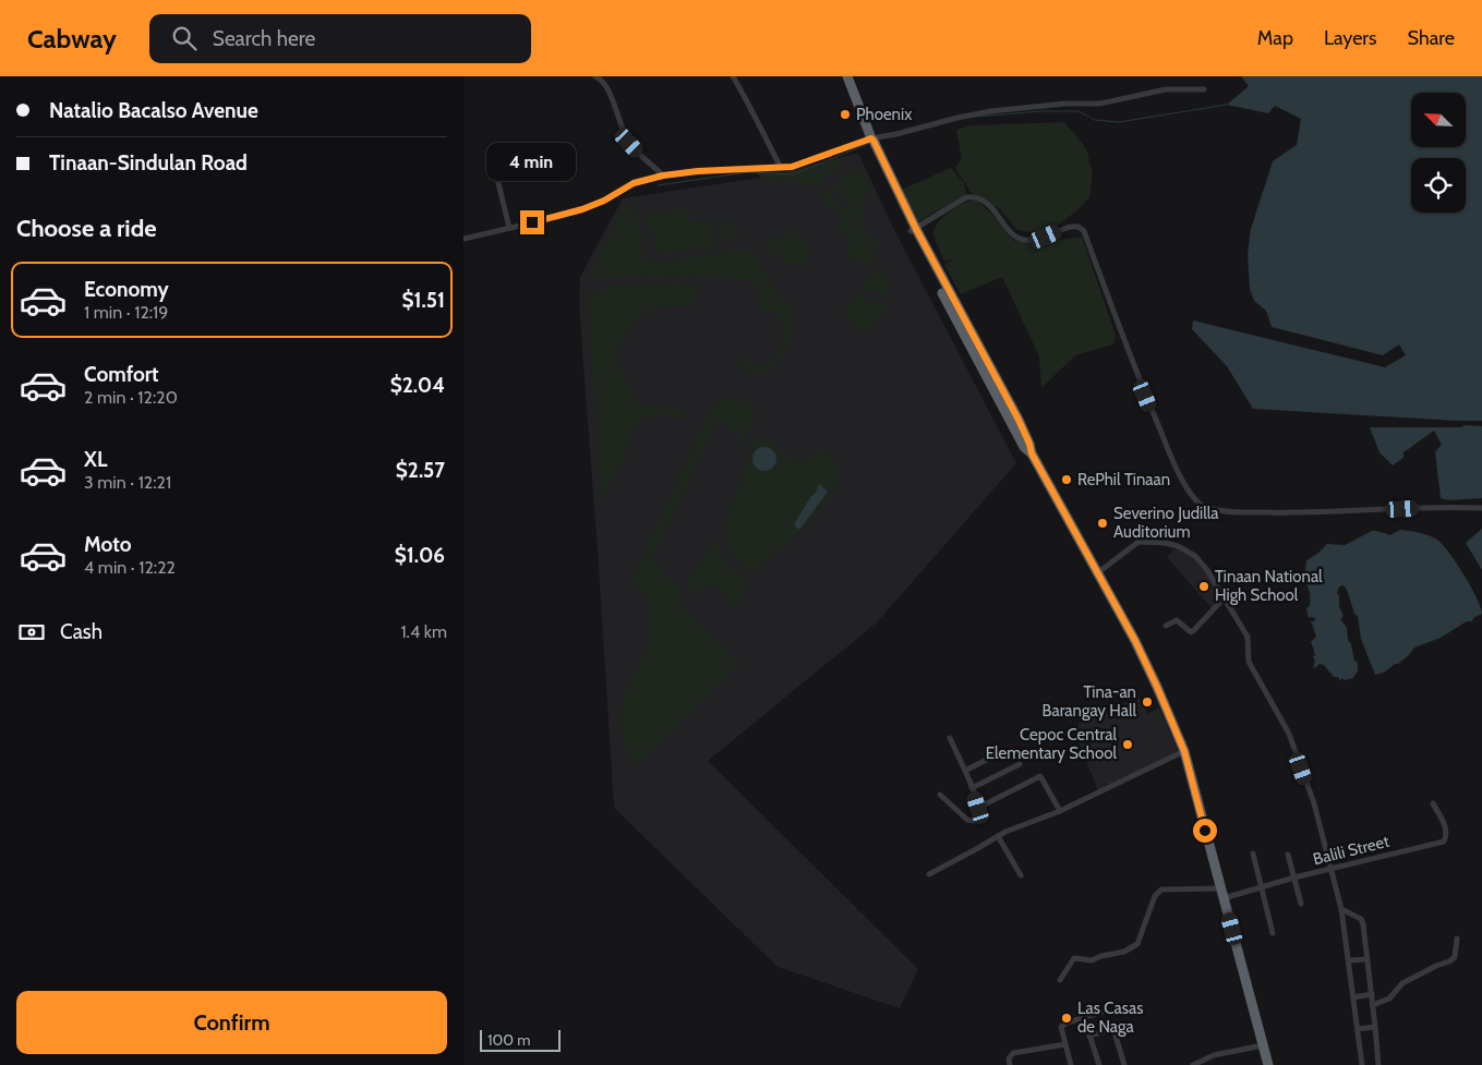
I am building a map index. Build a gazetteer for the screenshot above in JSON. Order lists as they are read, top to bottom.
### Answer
{
  "streets": {
    "street": ["Balili Street"]
  },
  "places": [
    "Phoenix",
    "RePhil Tinaan",
    "Severino Judilla Auditorium",
    "Tinaan National High School",
    "Tina-an Barangay Hall",
    "Cepoc Central Elementary School",
    "Las Casas de Naga"
  ],
  "scale_bar": "100 m",
  "north": "top left",
  "page": {
    "header": "Cabway",
    "search": "Search here",
    "nav": ["Map", "Layers", "Share"],
    "banner": ["Natalio Bacalso Avenue", "Tinaan-Sindulan Road"],
    "bubble": "4 min",
    "heading": "Choose a ride",
    "list": [
      {
        "name": "Economy",
        "note": "1 min · 12:19",
        "value": "$1.51"
      },
      {
        "name": "Comfort",
        "note": "2 min · 12:20",
        "value": "$2.04"
      },
      {
        "name": "XL",
        "note": "3 min · 12:21",
        "value": "$2.57"
      },
      {
        "name": "Moto",
        "note": "4 min · 12:22",
        "value": "$1.06"
      }
    ],
    "pay": ["Cash", "1.4 km"],
    "buttons": "Confirm",
    "scale": "100 m"
  }
}
